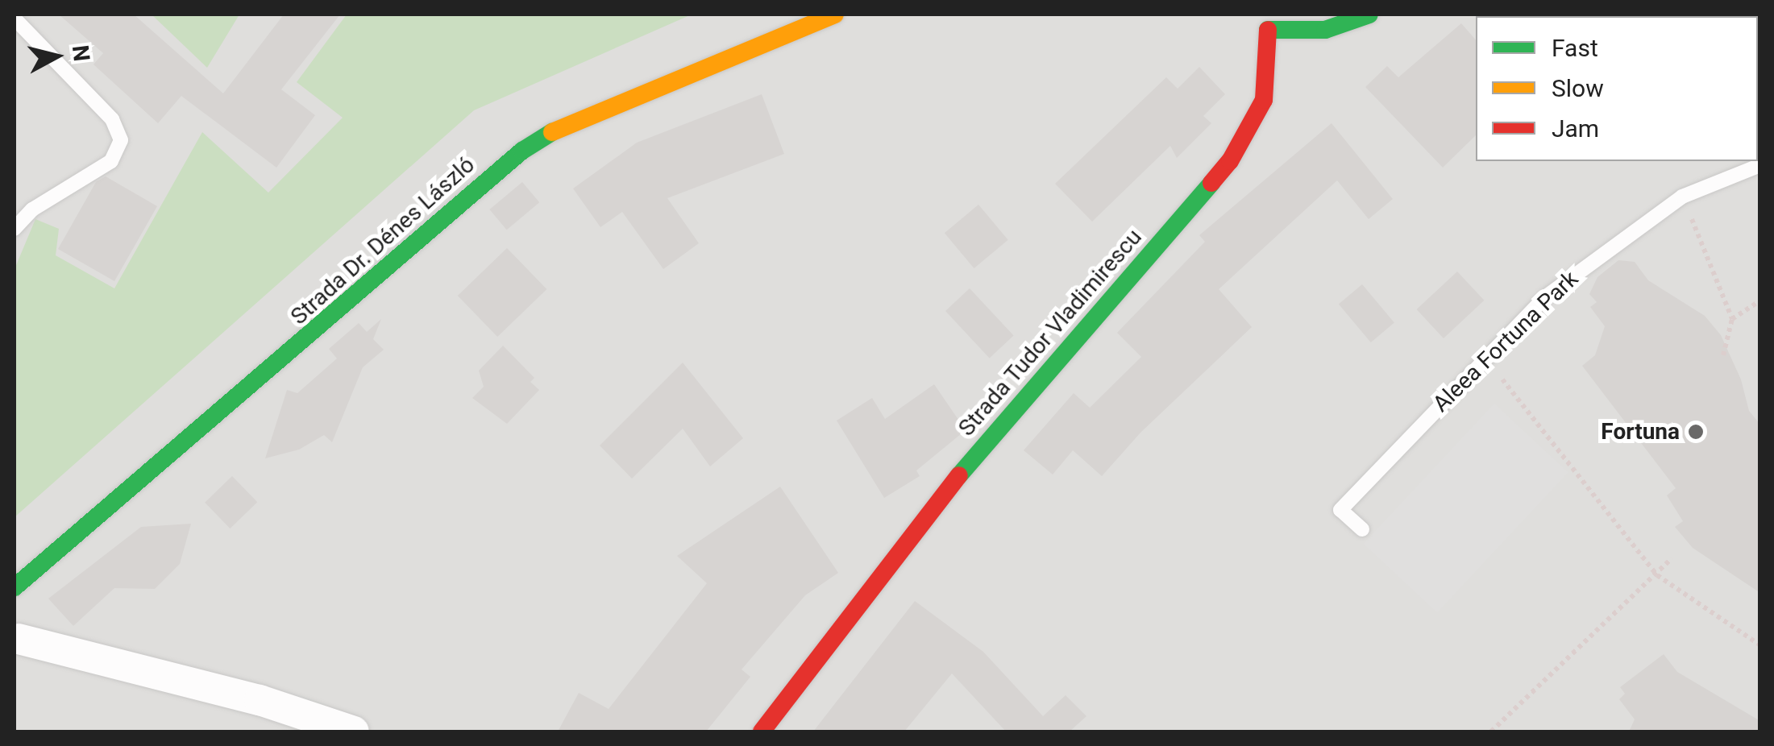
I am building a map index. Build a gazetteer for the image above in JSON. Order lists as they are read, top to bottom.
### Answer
{
  "streets": {
    "street": ["Strada Dr. Dénes László", "Strada Tudor Vladimirescu"],
    "lane": ["Aleea Fortuna Park"]
  },
  "places": ["Fortuna"],
  "legend": ["Fast", "Slow", "Jam"],
  "north": "right"
}
